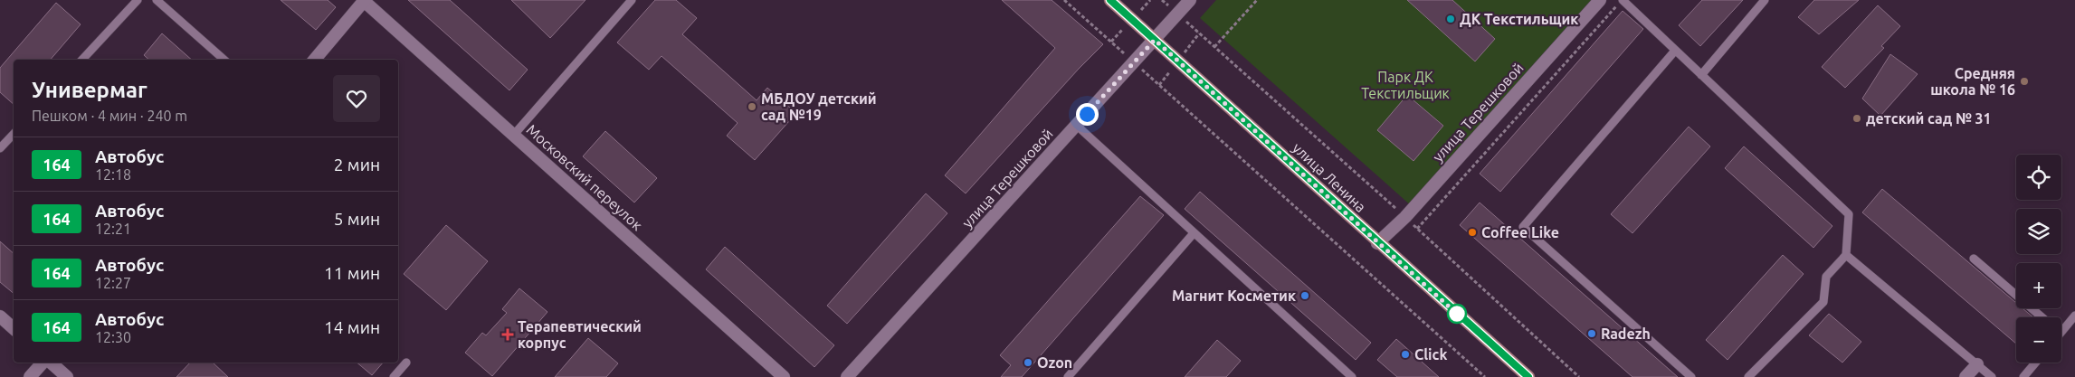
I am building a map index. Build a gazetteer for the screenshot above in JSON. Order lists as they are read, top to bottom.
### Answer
{
  "streets": {
    "main road": ["улица Ленина"],
    "street": ["улица Терешковой", "Московский переулок"]
  },
  "crossings": [
    ["улица Терешковой", "улица Ленина"]
  ],
  "parks": ["Парк ДК Текстильщик"],
  "places": {
    "other": [
      "ДК Текстильщик",
      "Средняя школа № 16",
      "МБДОУ детский сад №19",
      "детский сад № 31",
      "Coffee Like",
      "Магнит Косметик",
      "Radezh",
      "Click",
      "Ozon"
    ],
    "health": ["Терапевтический корпус"]
  },
  "lines": ["bus line 164"],
  "page": {
    "heading": ["Универмаг", "Пешком · 4 мин · 240 m"],
    "list": [
      {
        "mark": "164",
        "name": "Автобус",
        "note": "12:18",
        "value": "2 мин"
      },
      {
        "mark": "164",
        "name": "Автобус",
        "note": "12:21",
        "value": "5 мин"
      },
      {
        "mark": "164",
        "name": "Автобус",
        "note": "12:27",
        "value": "11 мин"
      },
      {
        "mark": "164",
        "name": "Автобус",
        "note": "12:30",
        "value": "14 мин"
      }
    ],
    "map_buttons": ["+", "−"]
  }
}
